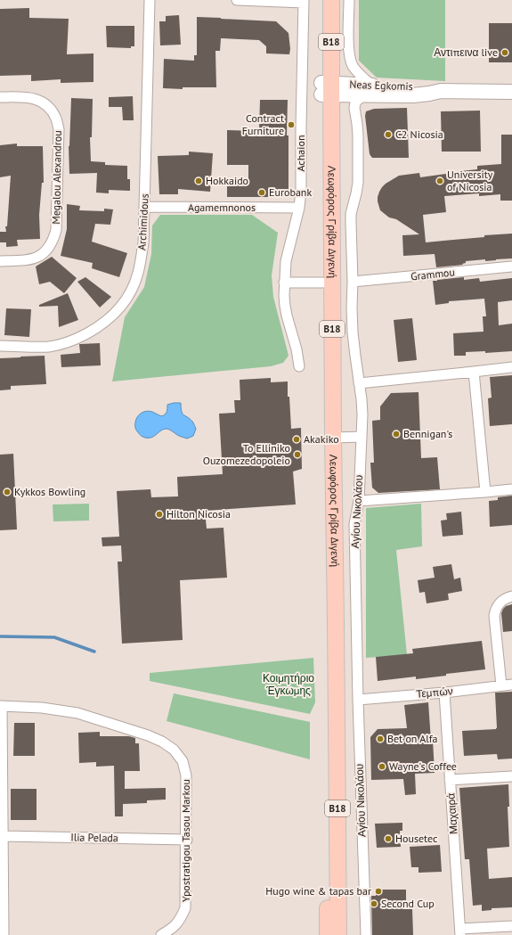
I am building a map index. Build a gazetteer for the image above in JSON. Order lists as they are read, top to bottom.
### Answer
{
  "streets": {
    "main road": ["B18", "Λεωφόρος Γρίβα Διγενή"],
    "street": [
      "Neas Egkomis",
      "Achaion",
      "Megalou Alexandrou",
      "Agamemnonos",
      "Archimidous",
      "Grammou",
      "Αγίου Νικολάου",
      "Τεμπών",
      "Μαχαιρά",
      "Ilia Pelada",
      "Ypostratigou Tasou Markou"
    ]
  },
  "crossings": [
    ["Neas Egkomis", "Λεωφόρος Γρίβα Διγενή"],
    ["Neas Egkomis", "Αγίου Νικολάου"],
    ["Achaion", "Agamemnonos"],
    ["Agamemnonos", "Archimidous"],
    ["Grammou", "Αγίου Νικολάου"],
    ["Αγίου Νικολάου", "Τεμπών"],
    ["Τεμπών", "Μαχαιρά"],
    ["Ilia Pelada", "Ypostratigou Tasou Markou"]
  ],
  "parks": ["Κοιμητήριο Έγκωμης"],
  "places": [
    "Αντιπεινα live",
    "Contract Furniture",
    "C2 Nicosia",
    "Hokkaido",
    "University of Nicosia",
    "Eurobank",
    "Bennigan's",
    "Akakiko",
    "To Elliniko Ouzomezedopoleio",
    "Kykkos Bowling",
    "Hilton Nicosia",
    "Bet on Alfa",
    "Wayne's Coffee",
    "Housetec",
    "Hugo wine & tapas bar",
    "Second Cup"
  ]
}
